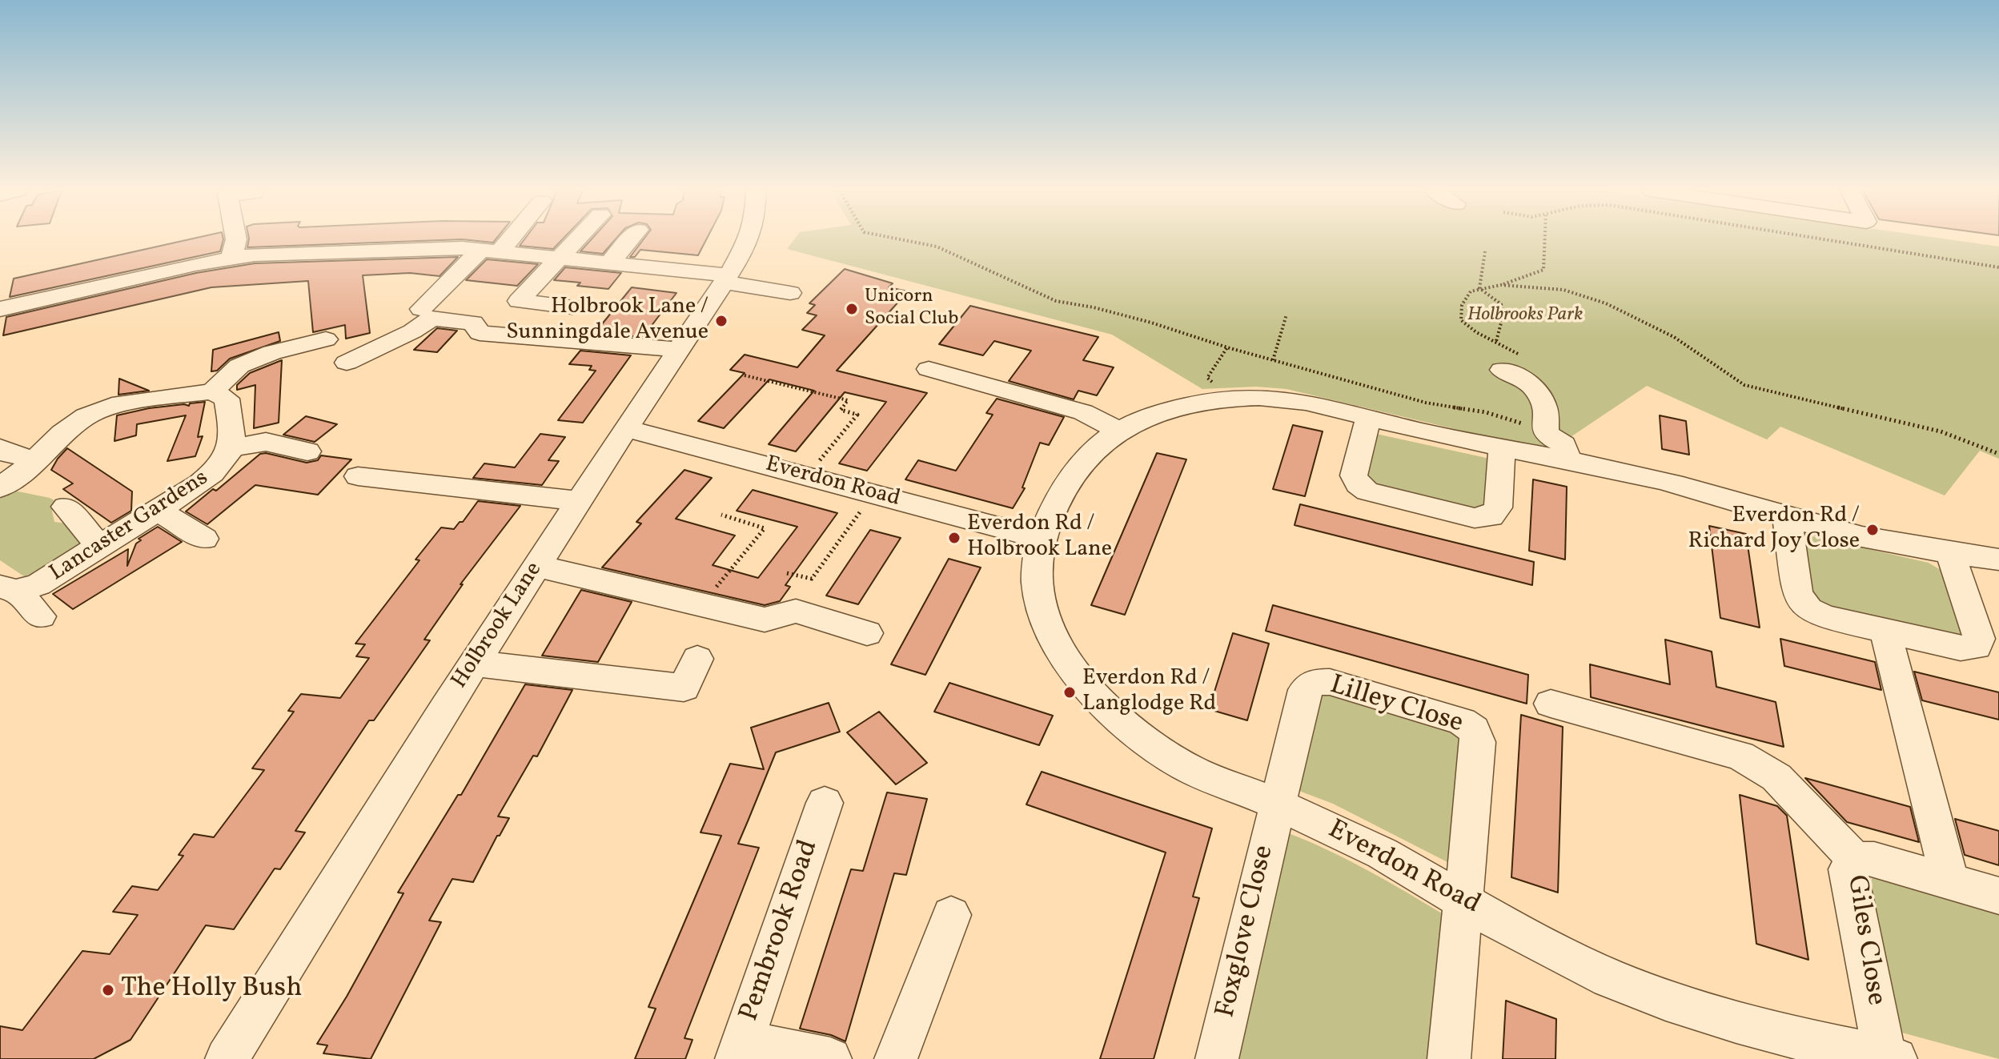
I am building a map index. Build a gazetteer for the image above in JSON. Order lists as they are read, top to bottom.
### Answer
{
  "streets": {
    "street": [
      "Everdon Road",
      "Lancaster Gardens",
      "Holbrook Lane",
      "Lilley Close",
      "Pembrook Road",
      "Foxglove Close",
      "Giles Close"
    ]
  },
  "crossings": [
    ["Everdon Road", "Holbrook Lane"],
    ["Everdon Road", "Lilley Close"],
    ["Everdon Road", "Foxglove Close"],
    ["Everdon Road", "Giles Close"],
    ["Lilley Close", "Foxglove Close"]
  ],
  "parks": ["Holbrooks Park"],
  "places": [
    "Unicorn Social Club",
    "Holbrook Lane / Sunningdale Avenue",
    "Everdon Rd / Richard Joy Close",
    "Everdon Rd / Holbrook Lane",
    "Everdon Rd / Langlodge Rd",
    "The Holly Bush"
  ]
}
